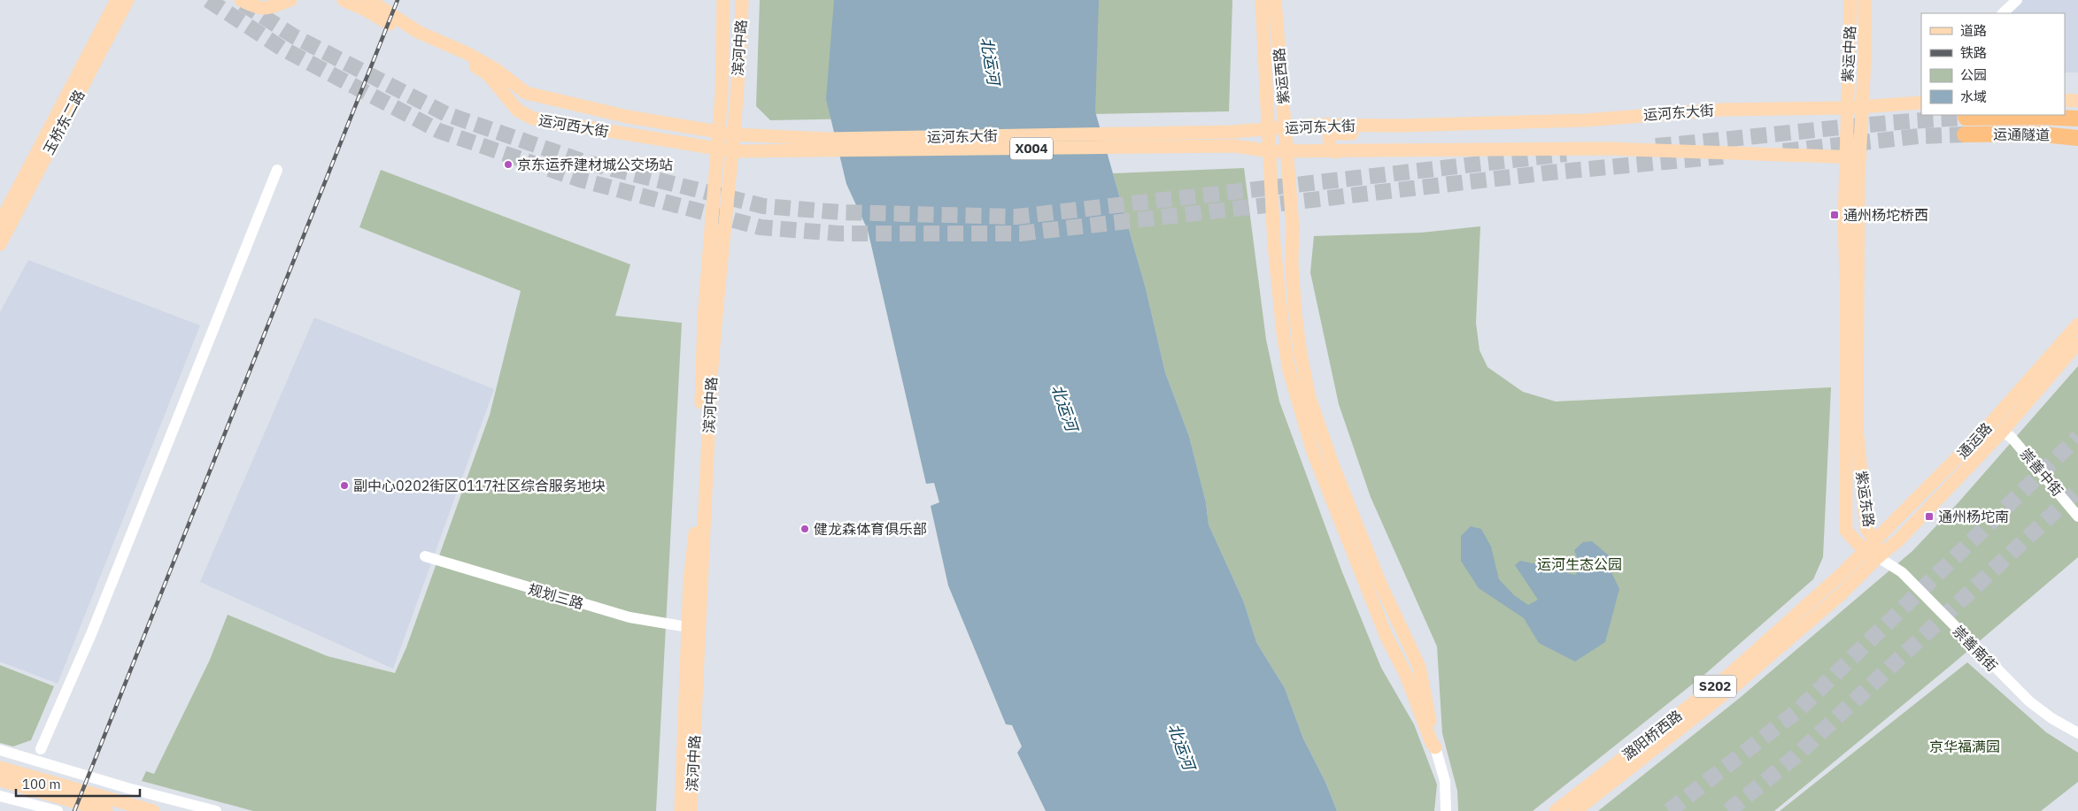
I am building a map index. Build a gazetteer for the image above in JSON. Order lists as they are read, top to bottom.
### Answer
{
  "streets": {
    "highway": ["运通隧道"],
    "main road": [
      "滨河中路",
      "紫运中路",
      "紫运西路",
      "运河东大街",
      "玉桥东二路",
      "运河西大街",
      "X004",
      "通运路",
      "紫运东路",
      "S202",
      "潞阳桥西路"
    ],
    "street": ["崇善中街", "规划三路", "崇善南街"]
  },
  "crossings": [
    ["滨河中路", "运河东大街"],
    ["滨河中路", "运河西大街"],
    ["滨河中路", "规划三路"],
    ["紫运中路", "运河东大街"],
    ["紫运中路", "紫运东路"],
    ["紫运西路", "运河东大街"],
    ["运河东大街", "运河西大街"],
    ["运河东大街", "紫运东路"],
    ["通运路", "崇善中街"],
    ["通运路", "紫运东路"],
    ["通运路", "崇善南街"],
    ["通运路", "潞阳桥西路"],
    ["紫运东路", "崇善南街"],
    ["紫运东路", "潞阳桥西路"],
    ["崇善南街", "潞阳桥西路"]
  ],
  "water": ["北运河"],
  "parks": ["运河生态公园", "京华福满园"],
  "places": {
    "other": ["京东运乔建材城公交场站", "副中心0202街区0117社区综合服务地块", "健龙森体育俱乐部"],
    "transit": ["通州杨坨桥西", "通州杨坨南"]
  },
  "legend": [
    "道路",
    "铁路",
    "公园",
    "水域"
  ],
  "scale_bar": "100 m"
}
